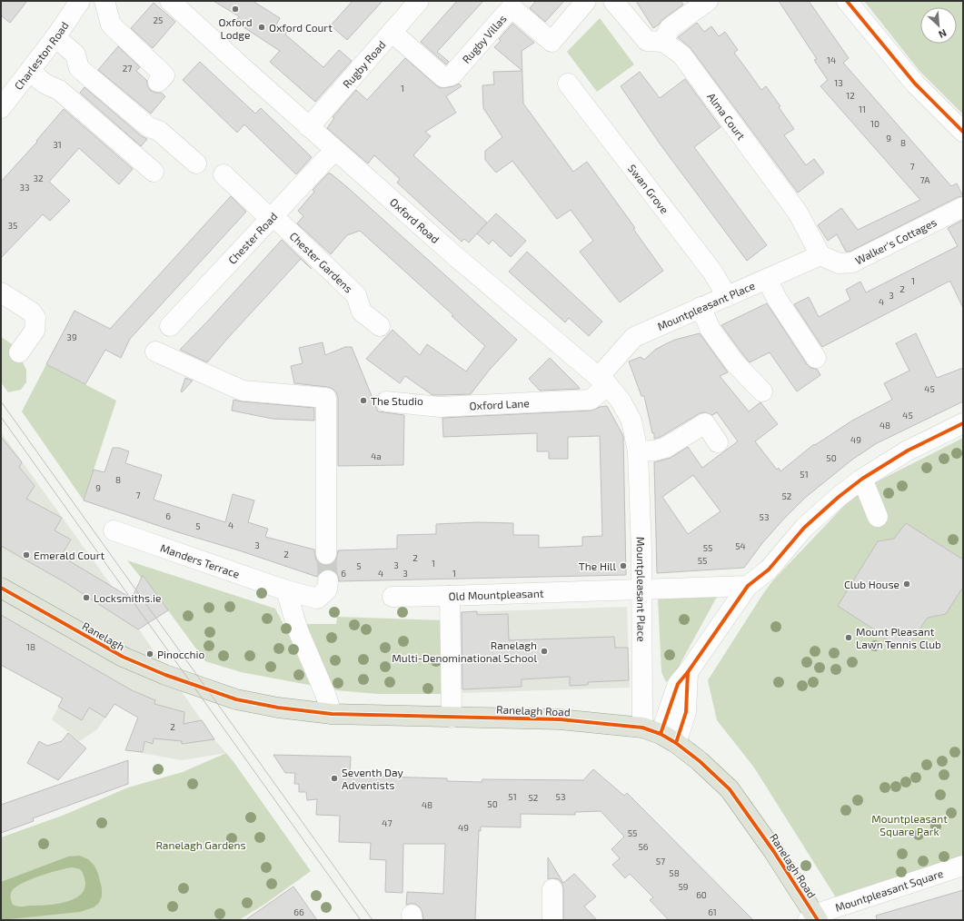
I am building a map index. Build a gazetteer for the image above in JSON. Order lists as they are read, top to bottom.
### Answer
{
  "streets": {
    "main road": ["Ranelagh", "Ranelagh Road"],
    "street": [
      "Rugby Villas",
      "Charleston Road",
      "Rugby Road",
      "Alma Court",
      "Swan Grove",
      "Oxford Road",
      "Chester Road",
      "Walker's Cottages",
      "Chester Gardens",
      "Mountpleasant Place",
      "Oxford Lane",
      "Manders Terrace",
      "Old Mountpleasant",
      "Mountpleasant Square"
    ]
  },
  "crossings": [
    ["Rugby Villas", "Rugby Road"],
    ["Rugby Road", "Oxford Road"],
    ["Alma Court", "Walker's Cottages"],
    ["Swan Grove", "Mountpleasant Place"],
    ["Oxford Road", "Chester Road"],
    ["Oxford Road", "Mountpleasant Place"],
    ["Oxford Road", "Oxford Lane"],
    ["Chester Road", "Chester Gardens"],
    ["Mountpleasant Place", "Oxford Lane"],
    ["Mountpleasant Place", "Old Mountpleasant"],
    ["Mountpleasant Place", "Ranelagh Road"],
    ["Old Mountpleasant", "Ranelagh Road"],
    ["Ranelagh", "Ranelagh Road"],
    ["Ranelagh Road", "Mountpleasant Square"]
  ],
  "parks": ["Mountpleasant Square Park", "Ranelagh Gardens"],
  "places": [
    "Oxford Lodge",
    "Oxford Court",
    "The Studio",
    "Emerald Court",
    "The Hill",
    "Club House",
    "Locksmiths.ie",
    "Mount Pleasant Lawn Tennis Club",
    "Ranelagh Multi-Denominational School",
    "Pinocchio",
    "Seventh Day Adventists"
  ],
  "house_numbers": [
    "25",
    "14",
    "27",
    "13",
    "1",
    "12",
    "11",
    "10",
    "9",
    "8",
    "31",
    "7",
    "32",
    "7A",
    "33",
    "35",
    "1",
    "2",
    "3",
    "4",
    "39",
    "45",
    "45",
    "48",
    "49",
    "4a",
    "50",
    "51",
    "8",
    "9",
    "7",
    "52",
    "6",
    "53",
    "4",
    "5",
    "3",
    "54",
    "55",
    "2",
    "2",
    "55",
    "1",
    "3",
    "5",
    "6",
    "4",
    "3",
    "1",
    "18",
    "2",
    "51",
    "53",
    "52",
    "50",
    "48",
    "47",
    "49",
    "55",
    "56",
    "57",
    "58",
    "59",
    "60",
    "66",
    "61"
  ],
  "north": "bottom right"
}
